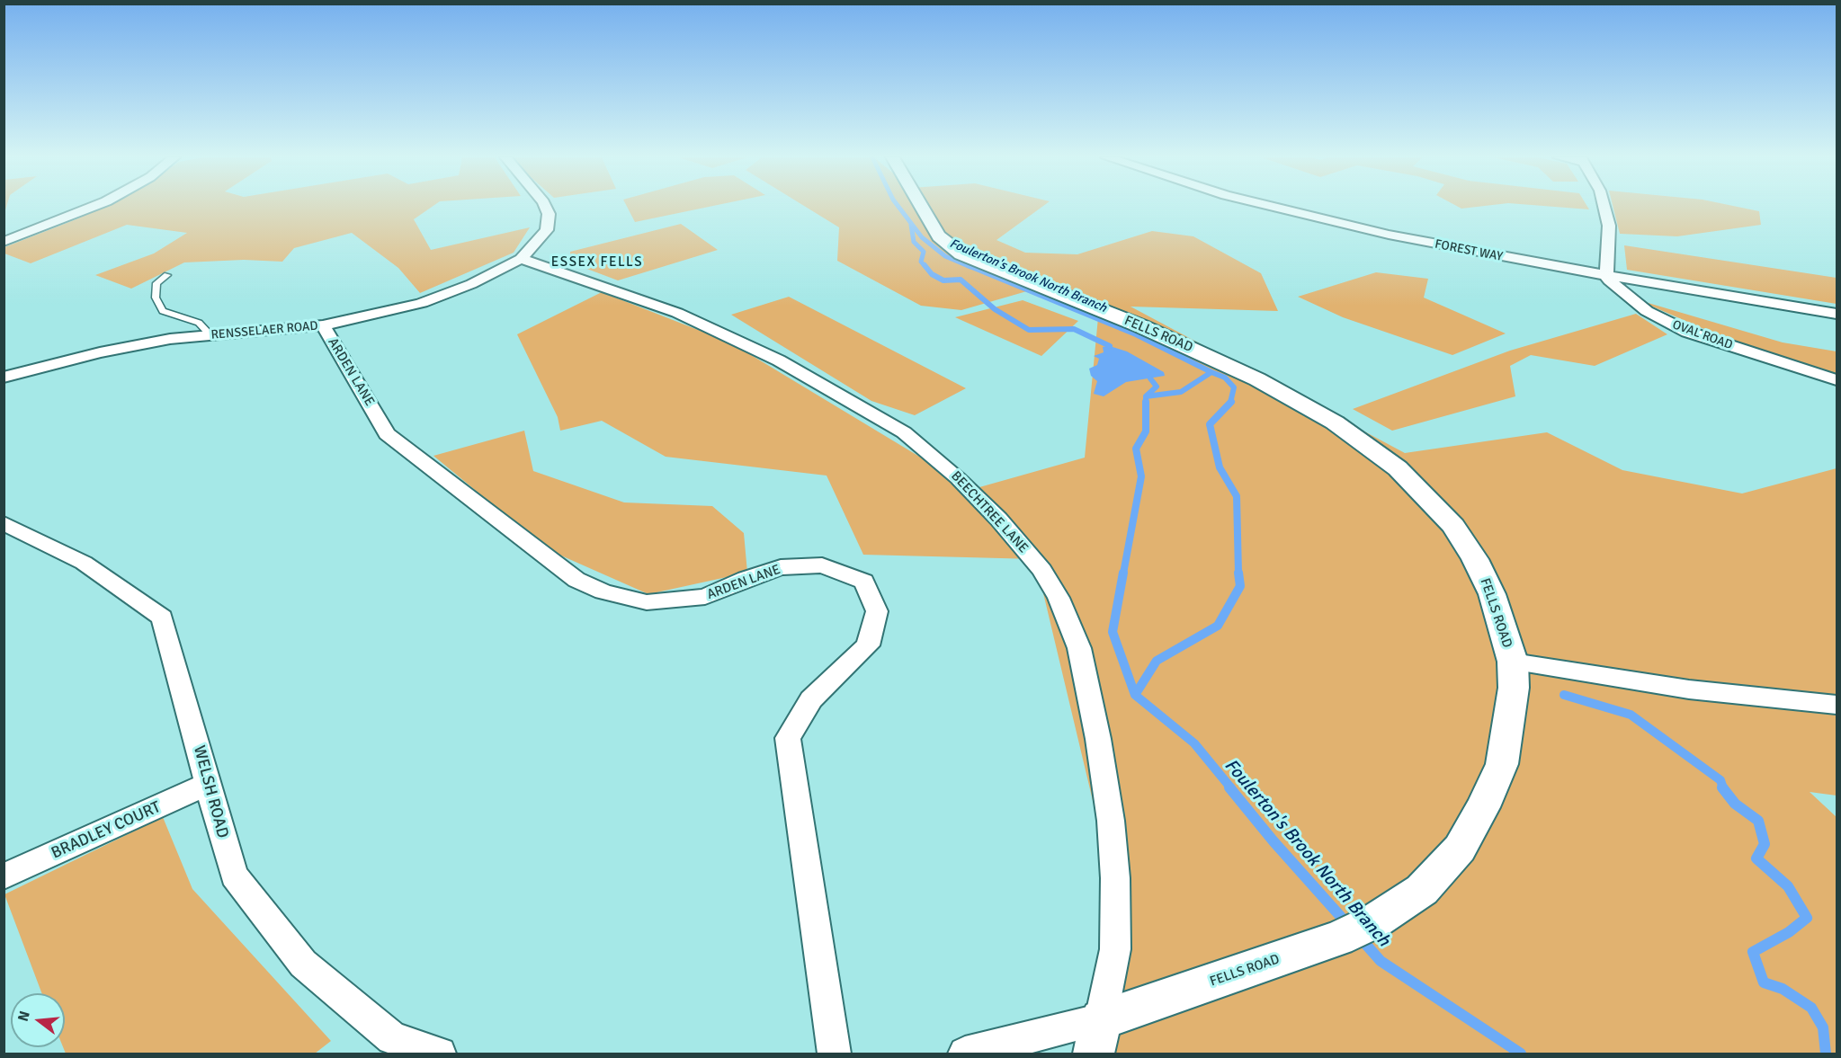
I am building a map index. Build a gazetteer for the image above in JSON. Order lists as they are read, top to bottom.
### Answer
{
  "streets": {
    "street": [
      "FOREST WAY",
      "RENSSELAER ROAD",
      "FELLS ROAD",
      "OVAL ROAD",
      "ARDEN LANE",
      "BEECHTREE LANE",
      "WELSH ROAD",
      "BRADLEY COURT"
    ]
  },
  "crossings": [
    ["FOREST WAY", "OVAL ROAD"],
    ["RENSSELAER ROAD", "ARDEN LANE"],
    ["RENSSELAER ROAD", "BEECHTREE LANE"],
    ["FELLS ROAD", "BEECHTREE LANE"],
    ["WELSH ROAD", "BRADLEY COURT"]
  ],
  "districts": ["ESSEX FELLS"],
  "water": ["Foulerton's Brook North Branch"],
  "north": "left"
}
